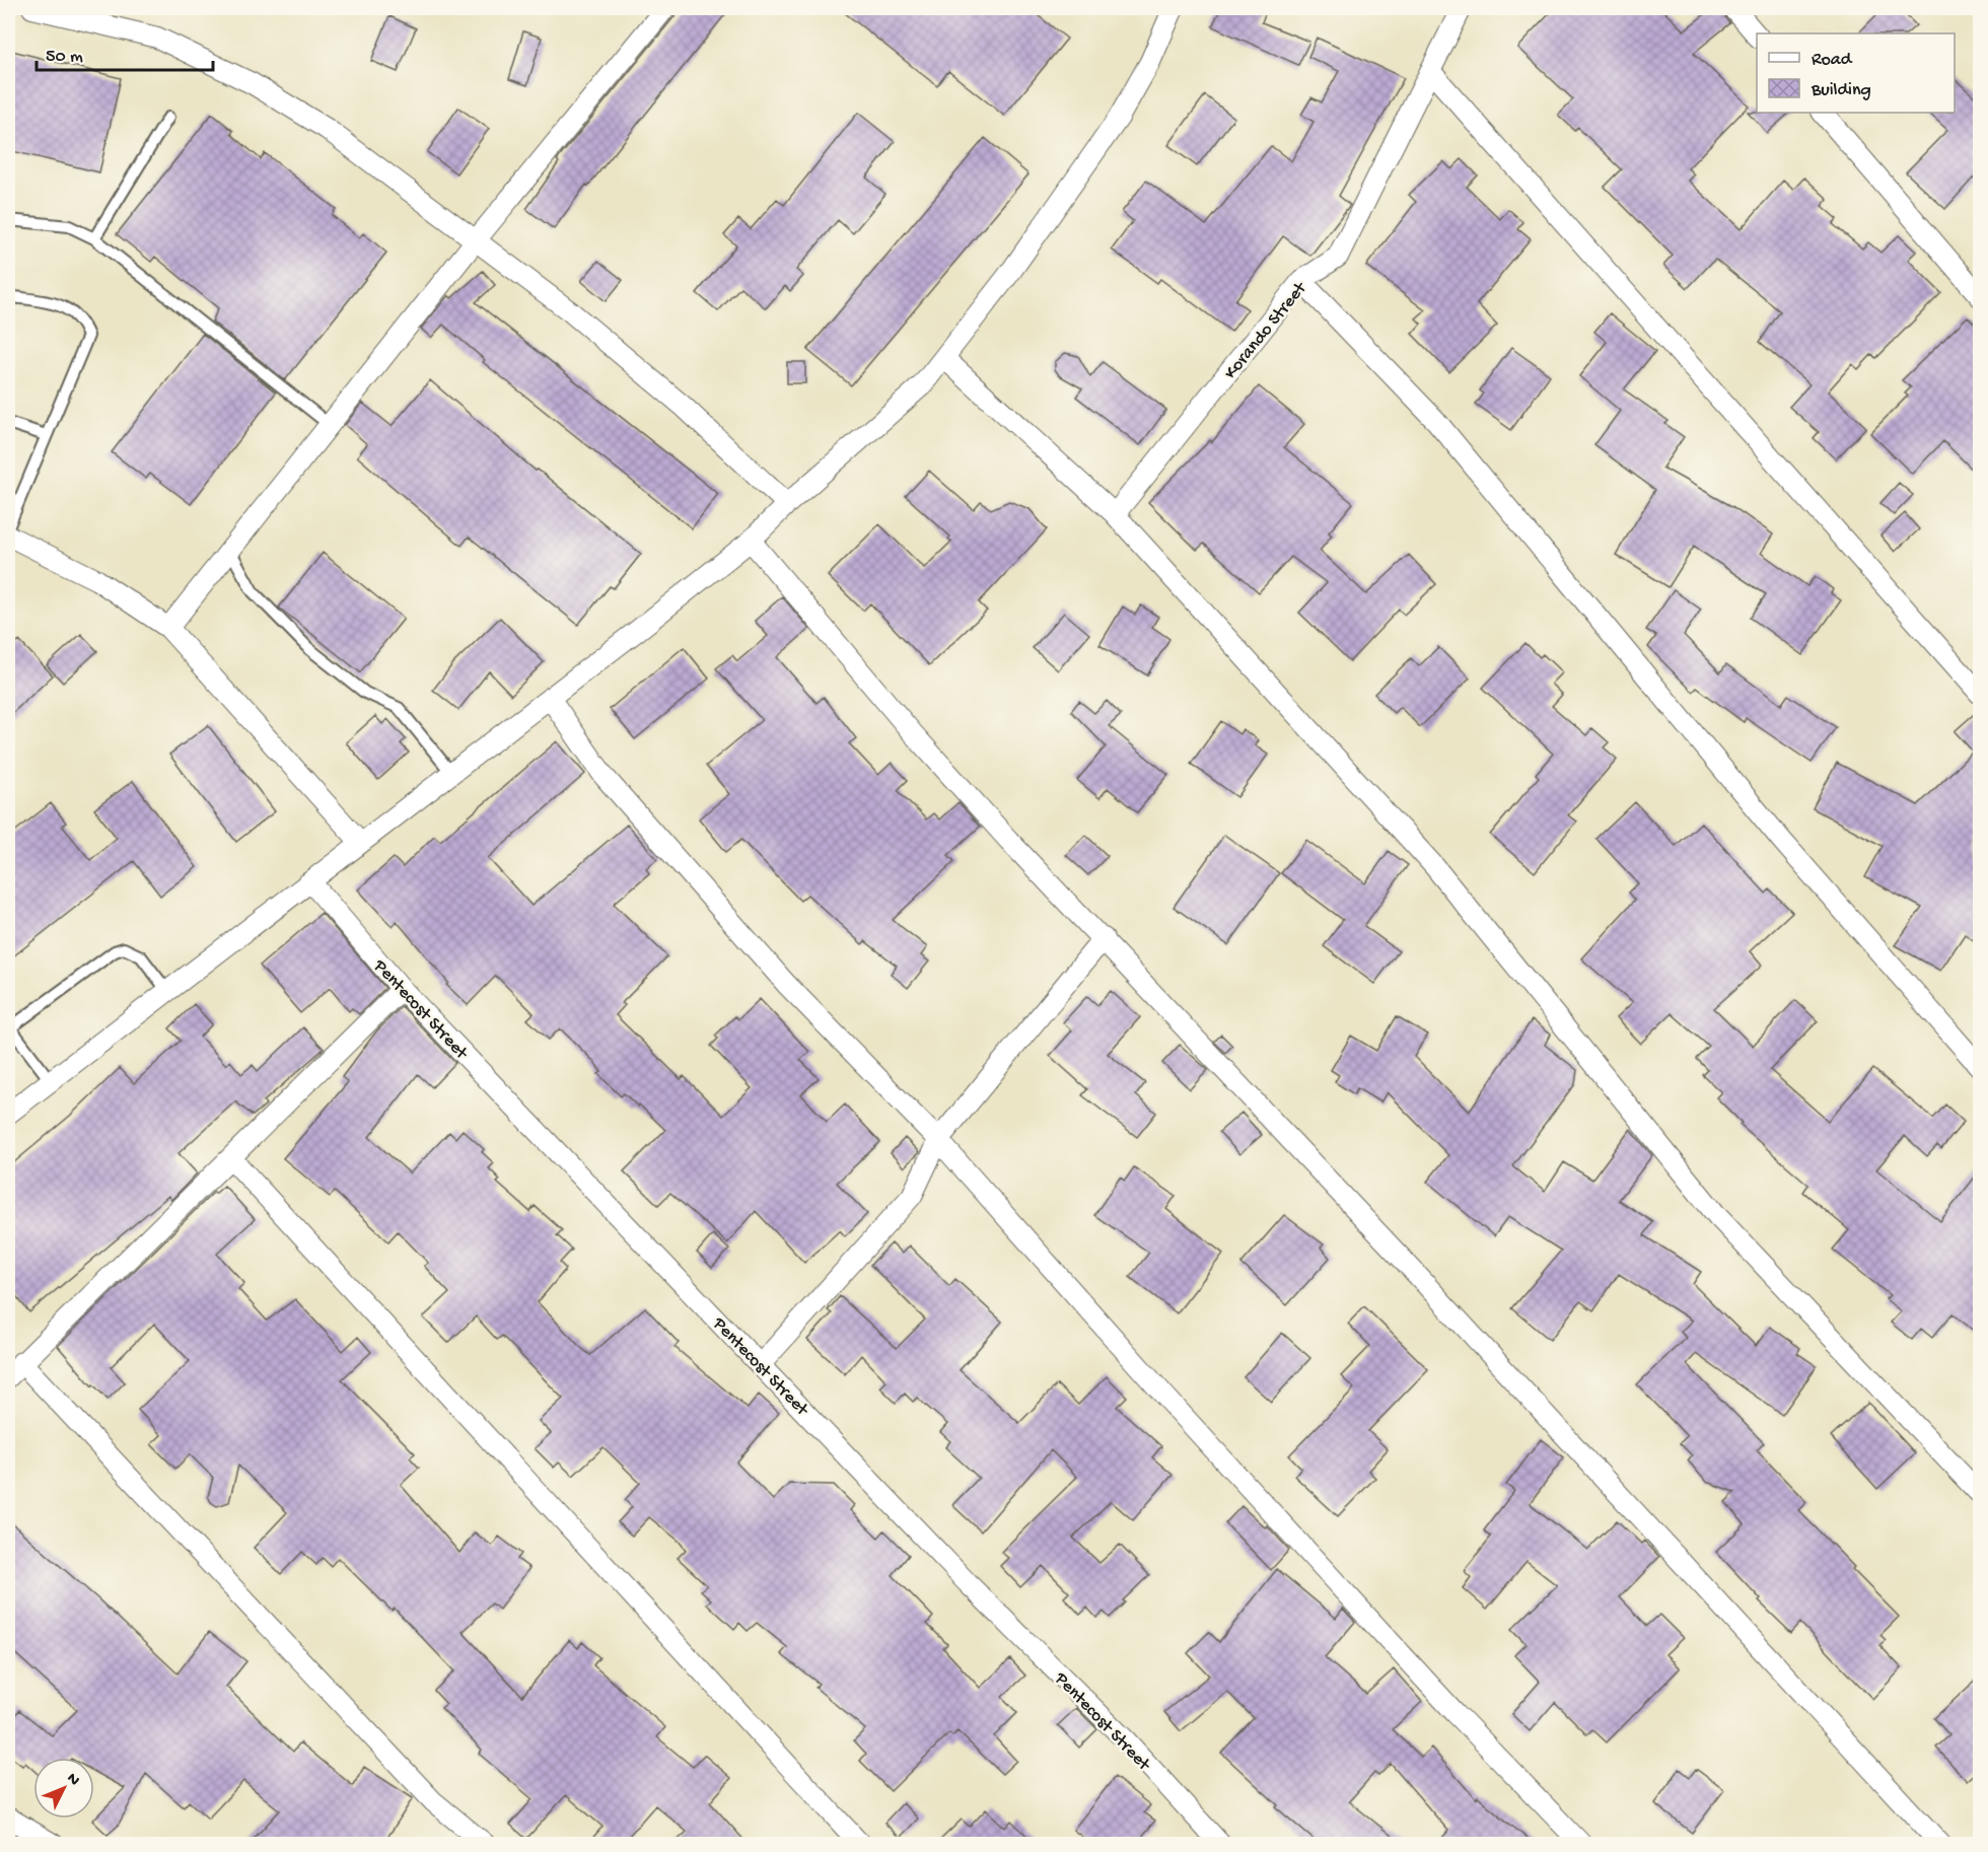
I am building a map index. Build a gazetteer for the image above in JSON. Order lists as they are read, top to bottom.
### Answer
{
  "streets": {
    "street": ["Korando Street", "Pentecost Street"]
  },
  "legend": ["Road", "Building"],
  "scale_bar": "50 m",
  "north": "top right"
}
